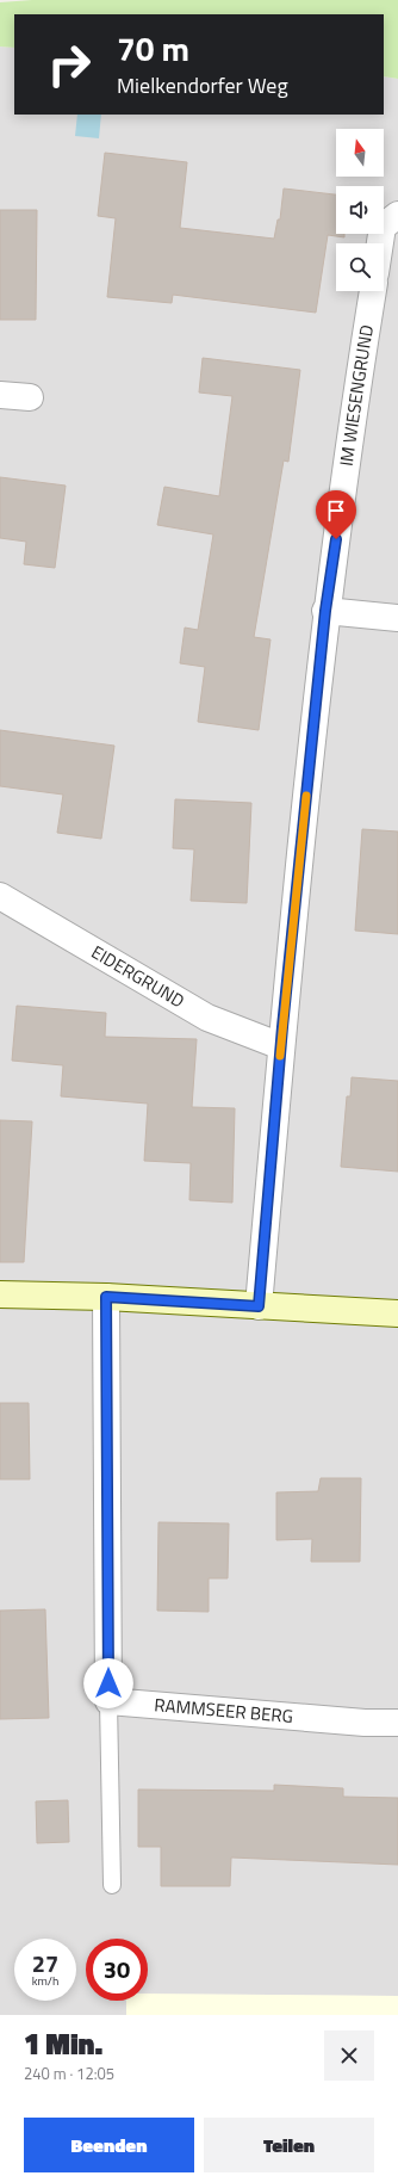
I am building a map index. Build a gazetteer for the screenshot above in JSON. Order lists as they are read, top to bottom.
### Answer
{
  "streets": {
    "street": ["IM WIESENGRUND", "EIDERGRUND", "RAMMSEER BERG"]
  },
  "crossings": [
    ["IM WIESENGRUND", "EIDERGRUND"]
  ],
  "north": "top",
  "page": {
    "turn": ["70 m", "Mielkendorfer Weg"],
    "speed": "27 km/h",
    "limit": "30",
    "heading": ["1 Min.", "240 m · 12:05"],
    "buttons": ["Beenden", "Teilen"]
  }
}
